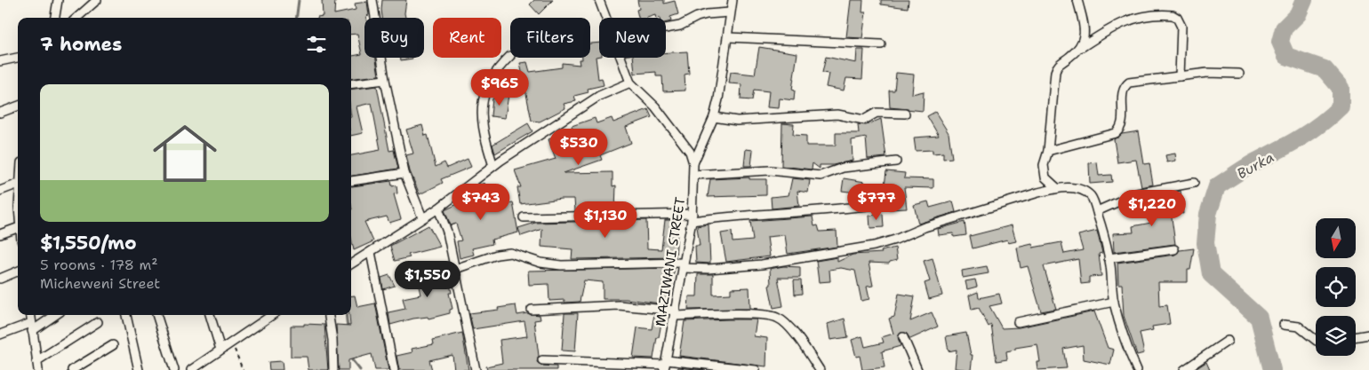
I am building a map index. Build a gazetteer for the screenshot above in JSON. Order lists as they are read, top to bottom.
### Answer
{
  "streets": {
    "street": ["MAZIWANI STREET"]
  },
  "water": ["Burka"],
  "north": "bottom",
  "page": {
    "chip": [
      "Buy",
      "Rent",
      "Filters",
      "New"
    ],
    "heading": "7 homes",
    "price": [
      "$965",
      "$530",
      "$743",
      "$777",
      "$1,220",
      "$1,130",
      "$1,550"
    ],
    "list": [
      {
        "name": "$1,550/mo",
        "note": "5 rooms · 178 m² · Micheweni Street"
      }
    ]
  }
}
